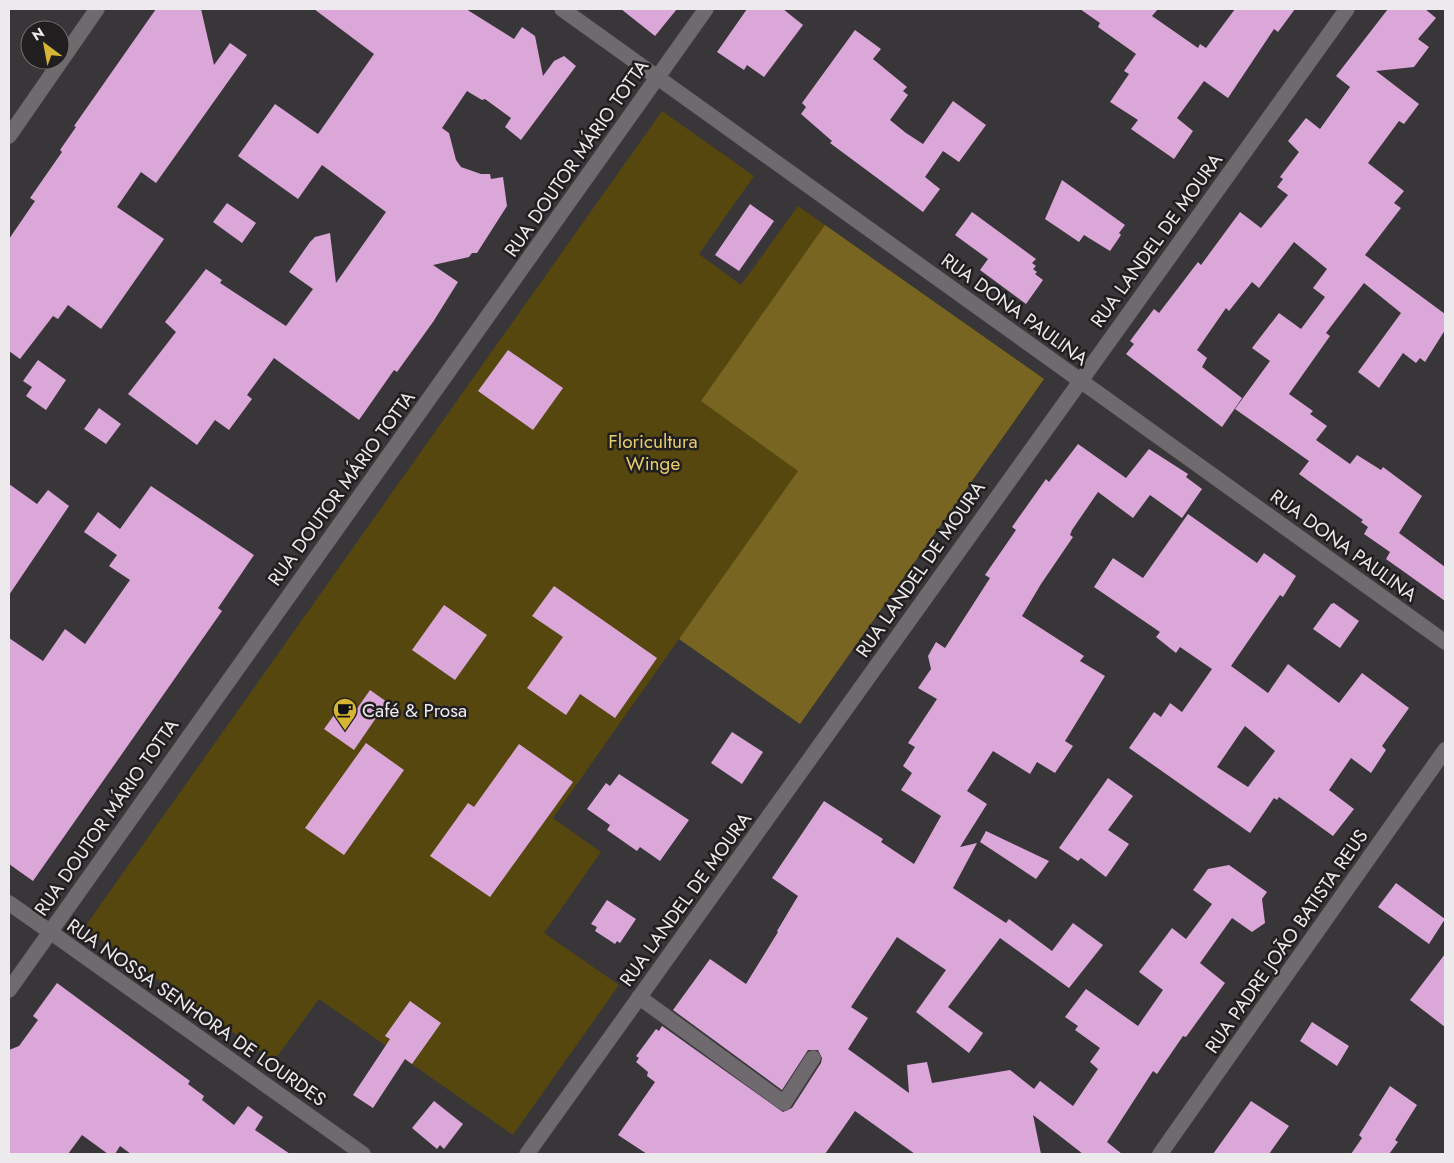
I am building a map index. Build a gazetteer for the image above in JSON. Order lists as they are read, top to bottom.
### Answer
{
  "streets": {
    "street": [
      "RUA DOUTOR MÁRIO TOTTA",
      "RUA LANDEL DE MOURA",
      "RUA DONA PAULINA",
      "RUA PADRE JOÃO BATISTA REUS",
      "RUA NOSSA SENHORA DE LOURDES"
    ]
  },
  "crossings": [
    ["RUA DOUTOR MÁRIO TOTTA", "RUA DONA PAULINA"],
    ["RUA DOUTOR MÁRIO TOTTA", "RUA NOSSA SENHORA DE LOURDES"],
    ["RUA LANDEL DE MOURA", "RUA DONA PAULINA"]
  ],
  "parks": ["Floricultura Winge"],
  "places": {
    "cafe": ["Café & Prosa"]
  },
  "north": "top left"
}
